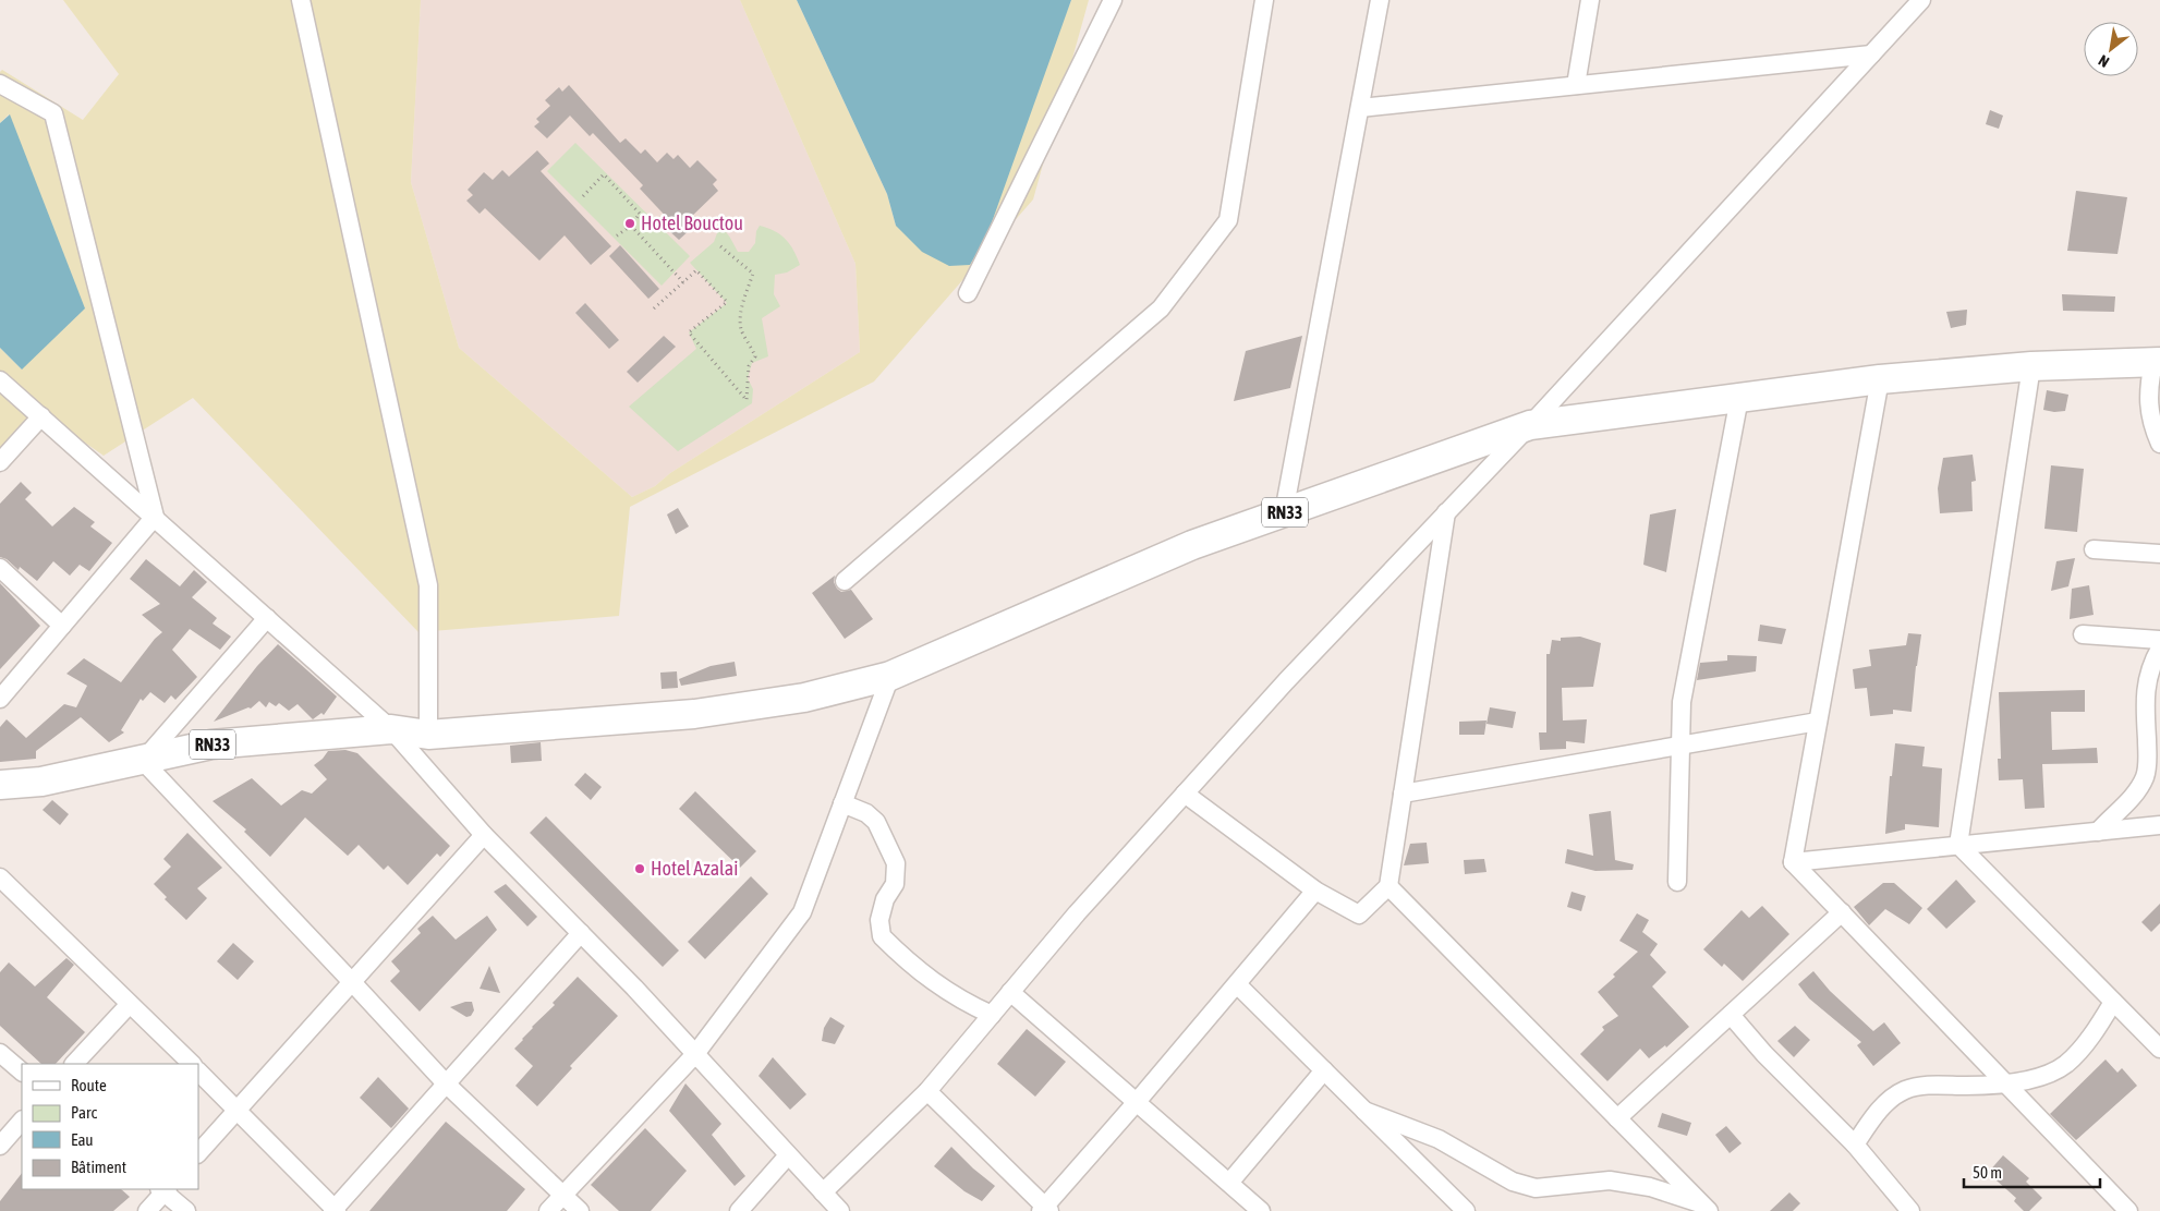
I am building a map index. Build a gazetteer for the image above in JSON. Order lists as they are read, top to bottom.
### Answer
{
  "streets": {
    "main road": ["RN33"]
  },
  "places": ["Hotel Bouctou", "Hotel Azalai"],
  "legend": [
    "Route",
    "Parc",
    "Eau",
    "Bâtiment"
  ],
  "scale_bar": "50 m",
  "north": "bottom left"
}
